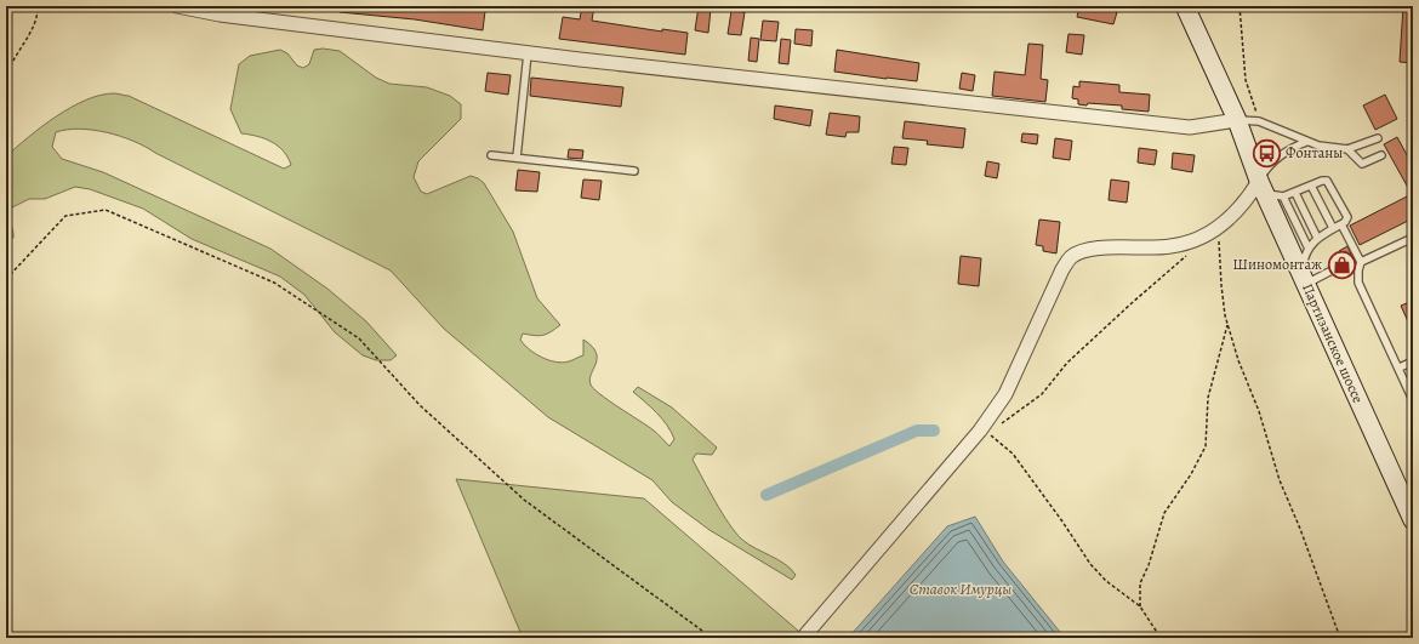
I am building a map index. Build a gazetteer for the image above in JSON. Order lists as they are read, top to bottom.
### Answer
{
  "streets": {
    "main road": ["Партизанское шоссе"]
  },
  "water": ["Ставок Имурцы"],
  "places": {
    "bus stop": ["Фонтаны"],
    "shop": ["Шиномонтаж"]
  }
}
